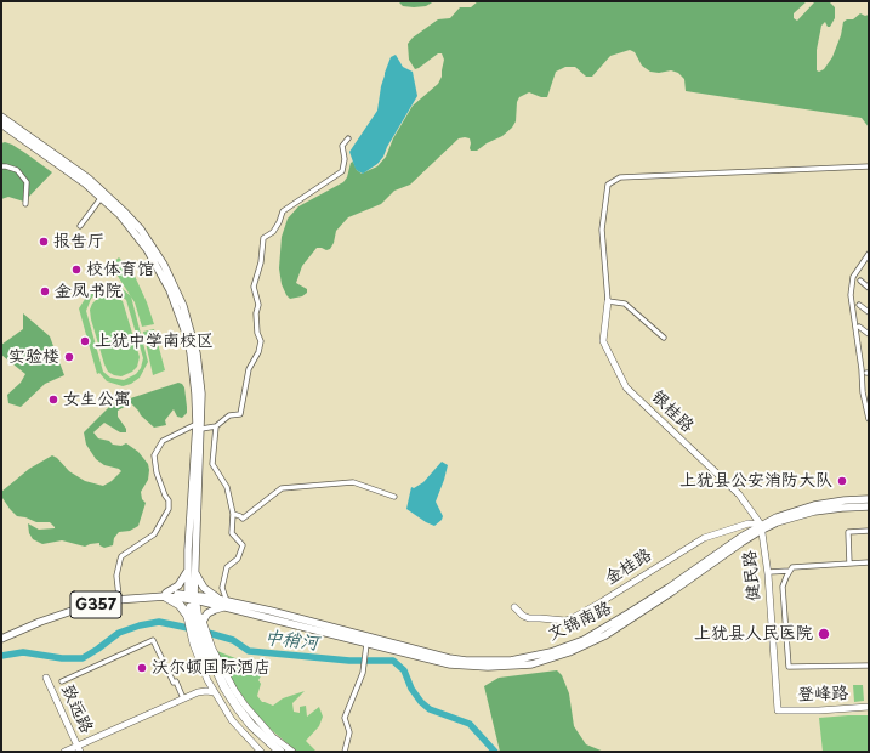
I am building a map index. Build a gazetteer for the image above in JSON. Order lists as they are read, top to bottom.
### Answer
{
  "streets": {
    "main road": ["G357", "文锦南路"],
    "street": [
      "银桂路",
      "金桂路",
      "健民路",
      "登峰路",
      "致远路"
    ]
  },
  "crossings": [
    ["银桂路", "金桂路"],
    ["银桂路", "健民路"],
    ["银桂路", "文锦南路"],
    ["金桂路", "健民路"],
    ["金桂路", "文锦南路"],
    ["健民路", "文锦南路"],
    ["健民路", "登峰路"],
    ["G357", "文锦南路"]
  ],
  "water": ["中稍河"],
  "places": [
    "报告厅",
    "校体育馆",
    "金凤书院",
    "上犹中学南校区",
    "实验楼",
    "女生公寓",
    "上犹县公安消防大队",
    "上犹县人民医院",
    "沃尔顿国际酒店"
  ]
}
